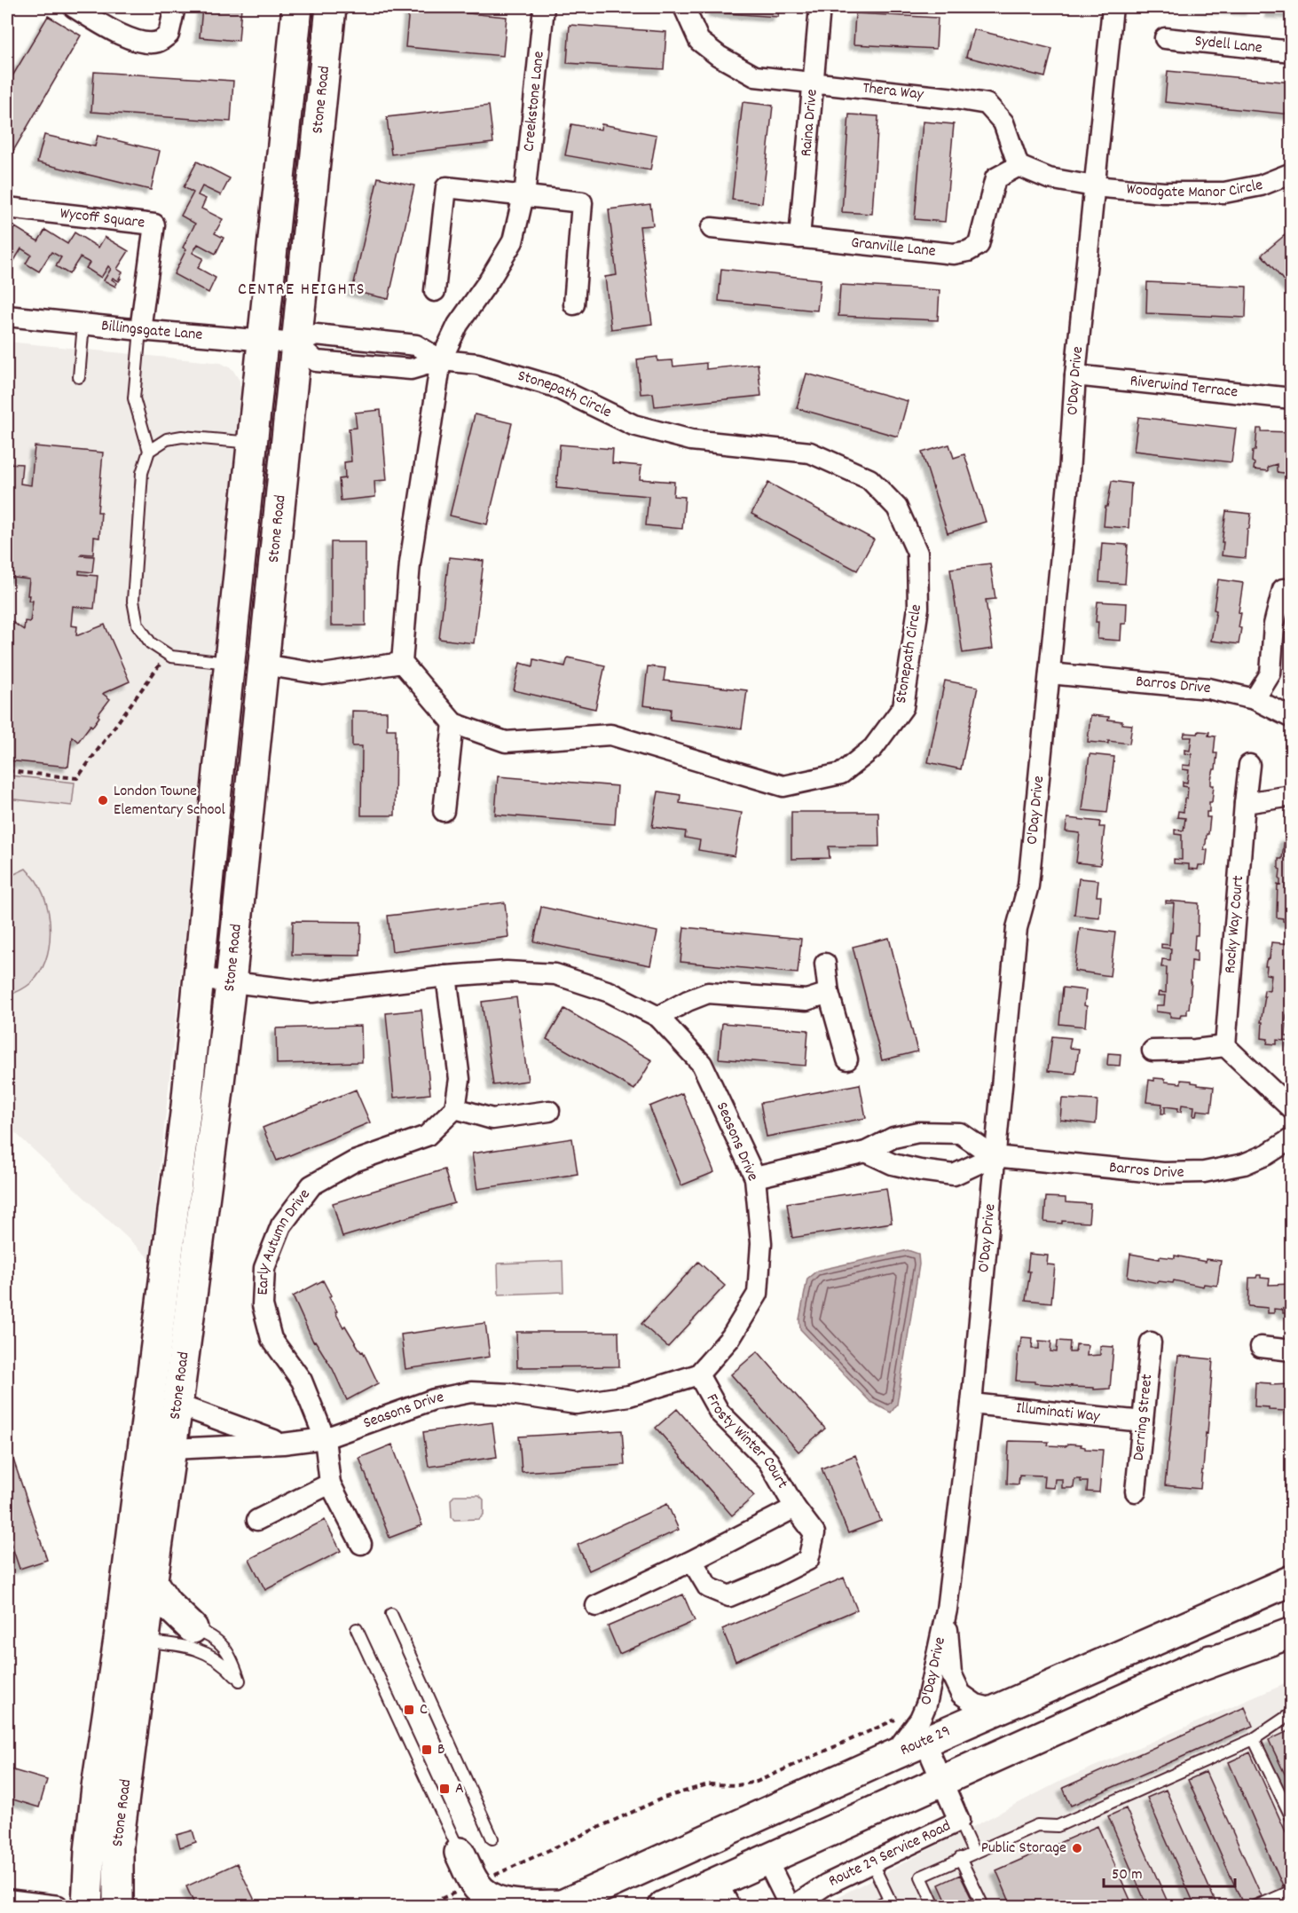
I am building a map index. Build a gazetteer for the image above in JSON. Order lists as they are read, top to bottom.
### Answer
{
  "streets": {
    "main road": ["Stone Road", "Route 29"],
    "street": [
      "Sydell Lane",
      "Thera Way",
      "Creekstone Lane",
      "Raina Drive",
      "Woodgate Manor Circle",
      "Wycoff Square",
      "Granville Lane",
      "Billingsgate Lane",
      "O'Day Drive",
      "Riverwind Terrace",
      "Stonepath Circle",
      "Barros Drive",
      "Rocky Way Court",
      "Seasons Drive",
      "Early Autumn Drive",
      "Illuminati Way",
      "Derring Street",
      "Frosty Winter Court",
      "Route 29 Service Road"
    ]
  },
  "crossings": [
    ["Thera Way", "Raina Drive"],
    ["Thera Way", "Granville Lane"],
    ["Stone Road", "Billingsgate Lane"],
    ["Stone Road", "Stonepath Circle"],
    ["Stone Road", "Seasons Drive"],
    ["Creekstone Lane", "Stonepath Circle"],
    ["Raina Drive", "Granville Lane"],
    ["Woodgate Manor Circle", "O'Day Drive"],
    ["Wycoff Square", "Billingsgate Lane"],
    ["Billingsgate Lane", "Stonepath Circle"],
    ["O'Day Drive", "Riverwind Terrace"],
    ["O'Day Drive", "Barros Drive"],
    ["O'Day Drive", "Illuminati Way"],
    ["O'Day Drive", "Route 29"],
    ["Seasons Drive", "Early Autumn Drive"],
    ["Seasons Drive", "Frosty Winter Court"],
    ["Illuminati Way", "Derring Street"]
  ],
  "districts": ["CENTRE HEIGHTS"],
  "places": {
    "other": ["London Towne Elementary School", "Public Storage"],
    "transit": ["C", "B", "A"]
  },
  "scale_bar": "50 m"
}
